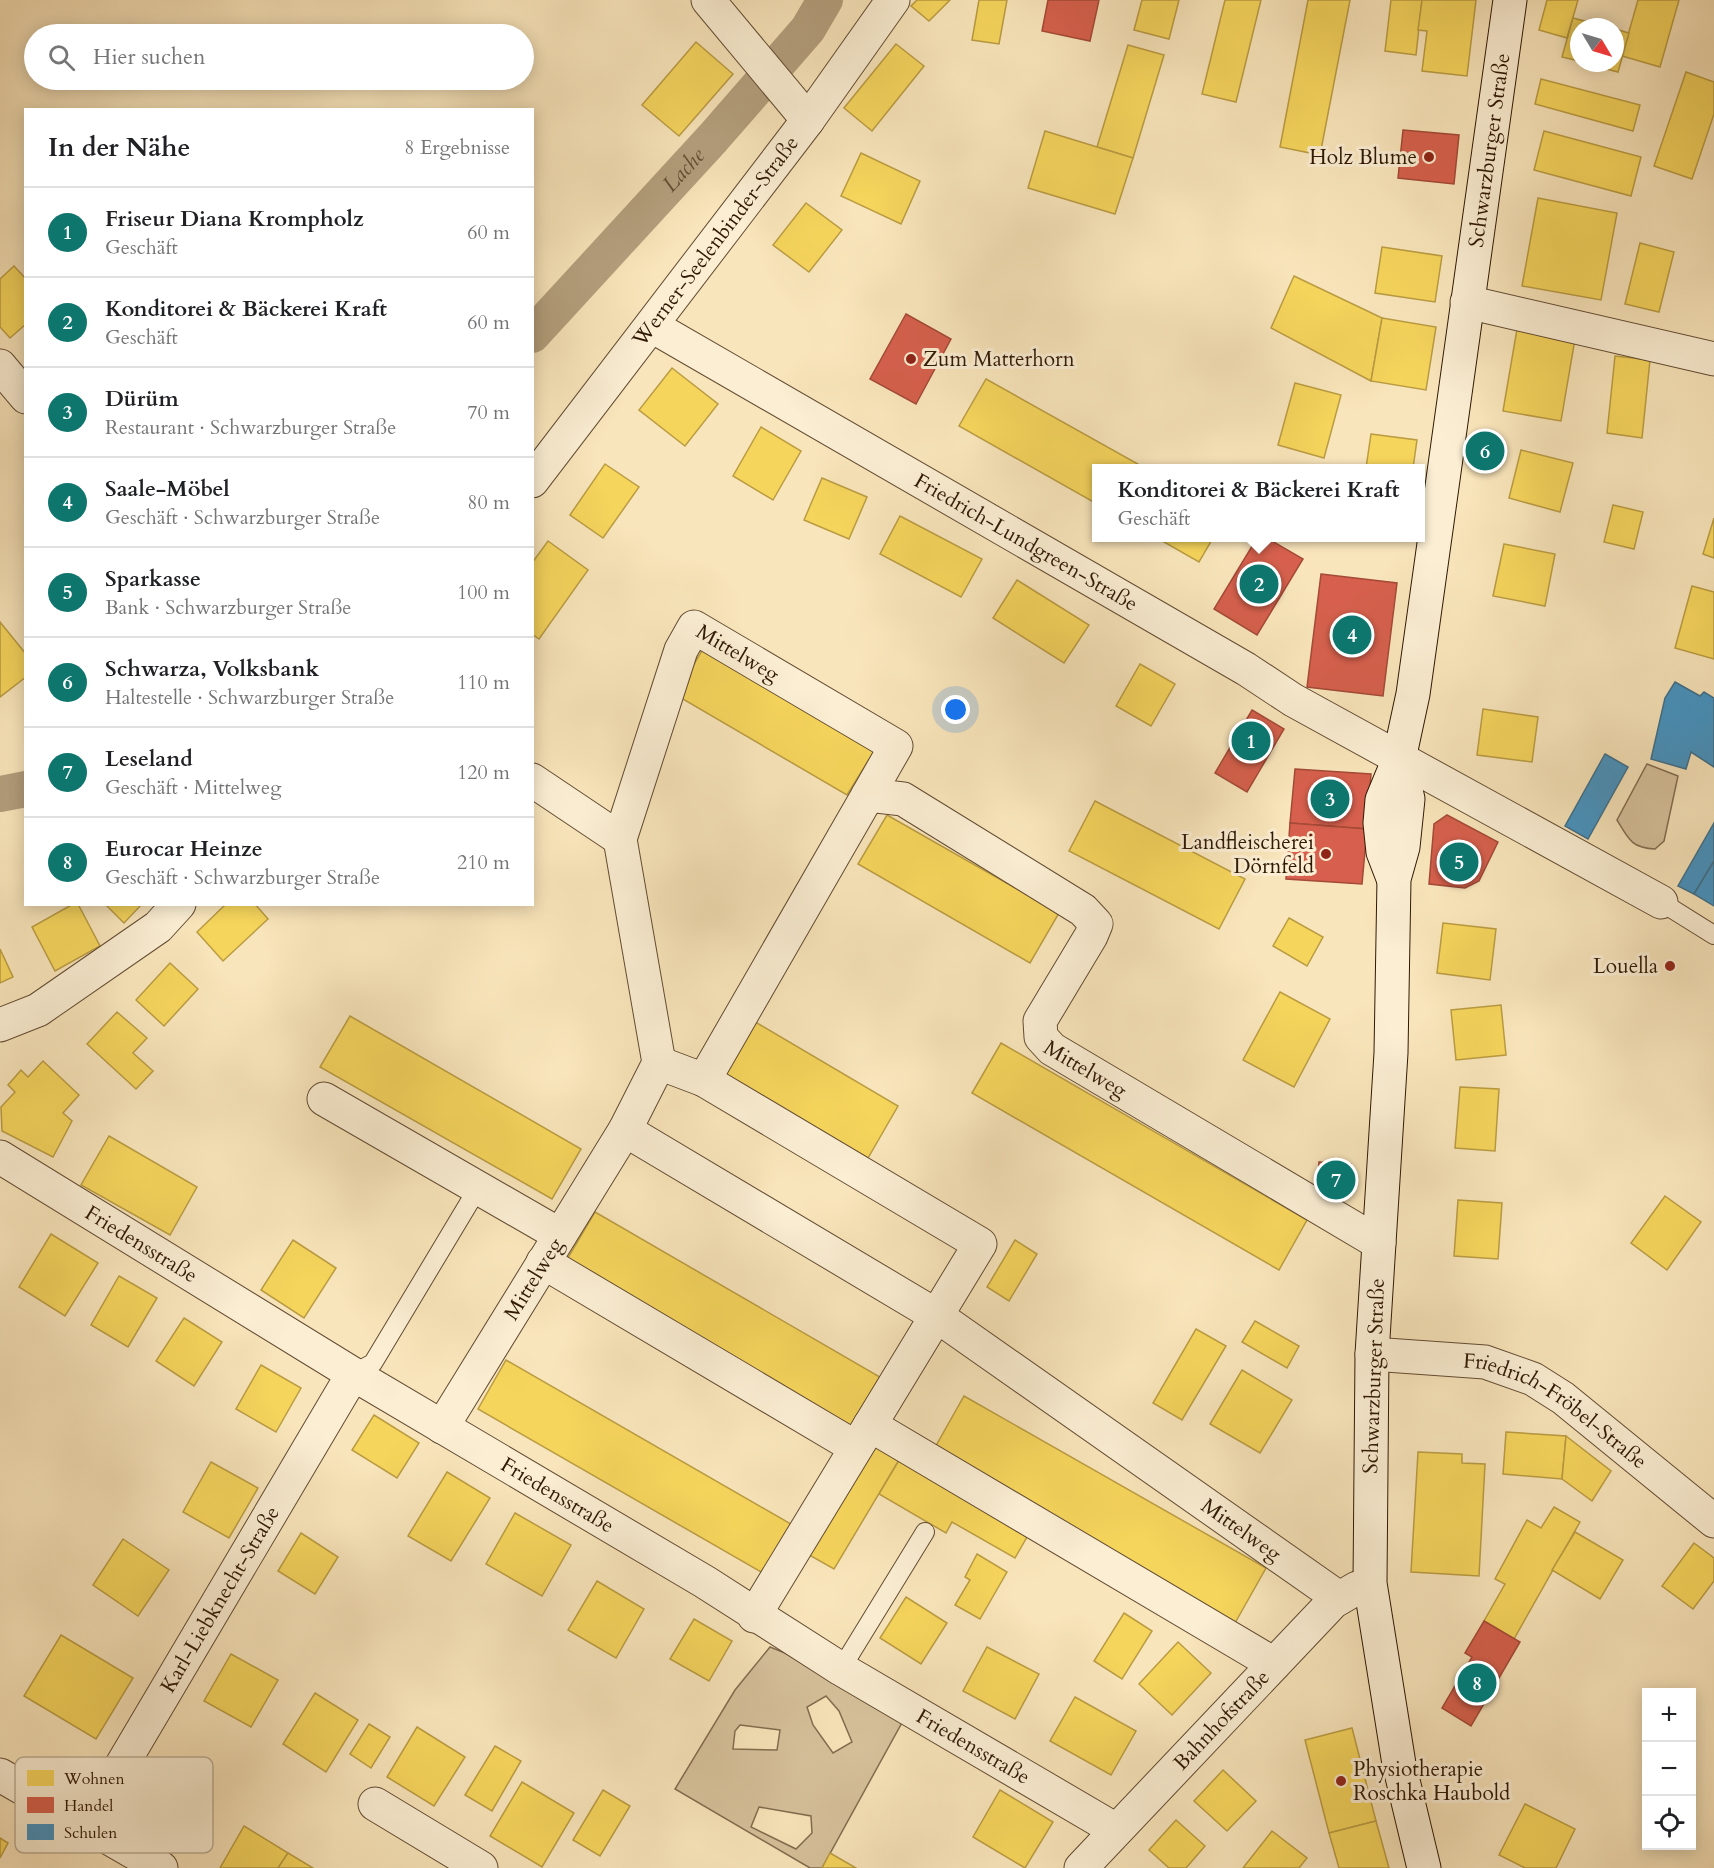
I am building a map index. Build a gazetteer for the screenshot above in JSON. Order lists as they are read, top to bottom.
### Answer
{
  "streets": {
    "street": [
      "Schwarzburger Straße",
      "Werner-Seelenbinder-Straße",
      "Friedrich-Lundgreen-Straße",
      "Mittelweg",
      "Friedensstraße",
      "Friedrich-Fröbel-Straße",
      "Karl-Liebknecht-Straße",
      "Bahnhofstraße"
    ]
  },
  "crossings": [
    ["Schwarzburger Straße", "Friedrich-Lundgreen-Straße"],
    ["Schwarzburger Straße", "Mittelweg"],
    ["Schwarzburger Straße", "Friedrich-Fröbel-Straße"],
    ["Schwarzburger Straße", "Bahnhofstraße"],
    ["Werner-Seelenbinder-Straße", "Friedrich-Lundgreen-Straße"],
    ["Mittelweg", "Friedensstraße"],
    ["Mittelweg", "Bahnhofstraße"],
    ["Friedensstraße", "Karl-Liebknecht-Straße"],
    ["Friedensstraße", "Bahnhofstraße"]
  ],
  "water": ["Lache"],
  "places": [
    "Holz Blume",
    "Zum Matterhorn",
    "Landfleischerei Dörnfeld",
    "Louella",
    "Physiotherapie Roschka Haubold"
  ],
  "legend": ["Wohnen", "Handel", "Schulen"],
  "north": "bottom right",
  "page": {
    "search": "Hier suchen",
    "heading": ["In der Nähe", "8 Ergebnisse"],
    "list": [
      {
        "mark": "1",
        "name": "Friseur Diana Krompholz",
        "note": "Geschäft",
        "value": "60 m"
      },
      {
        "mark": "2",
        "name": "Konditorei & Bäckerei Kraft",
        "note": "Geschäft",
        "value": "60 m"
      },
      {
        "mark": "3",
        "name": "Dürüm",
        "note": "Restaurant · Schwarzburger Straße",
        "value": "70 m"
      },
      {
        "mark": "4",
        "name": "Saale-Möbel",
        "note": "Geschäft · Schwarzburger Straße",
        "value": "80 m"
      },
      {
        "mark": "5",
        "name": "Sparkasse",
        "note": "Bank · Schwarzburger Straße",
        "value": "100 m"
      },
      {
        "mark": "6",
        "name": "Schwarza, Volksbank",
        "note": "Haltestelle · Schwarzburger Straße",
        "value": "110 m"
      },
      {
        "mark": "7",
        "name": "Leseland",
        "note": "Geschäft · Mittelweg",
        "value": "120 m"
      },
      {
        "mark": "8",
        "name": "Eurocar Heinze",
        "note": "Geschäft · Schwarzburger Straße",
        "value": "210 m"
      }
    ],
    "pins": [
      "6",
      "2",
      "4",
      "1",
      "3",
      "5",
      "7",
      "8"
    ],
    "popup": ["Konditorei & Bäckerei Kraft", "Geschäft"],
    "map_buttons": ["+", "−"]
  }
}
